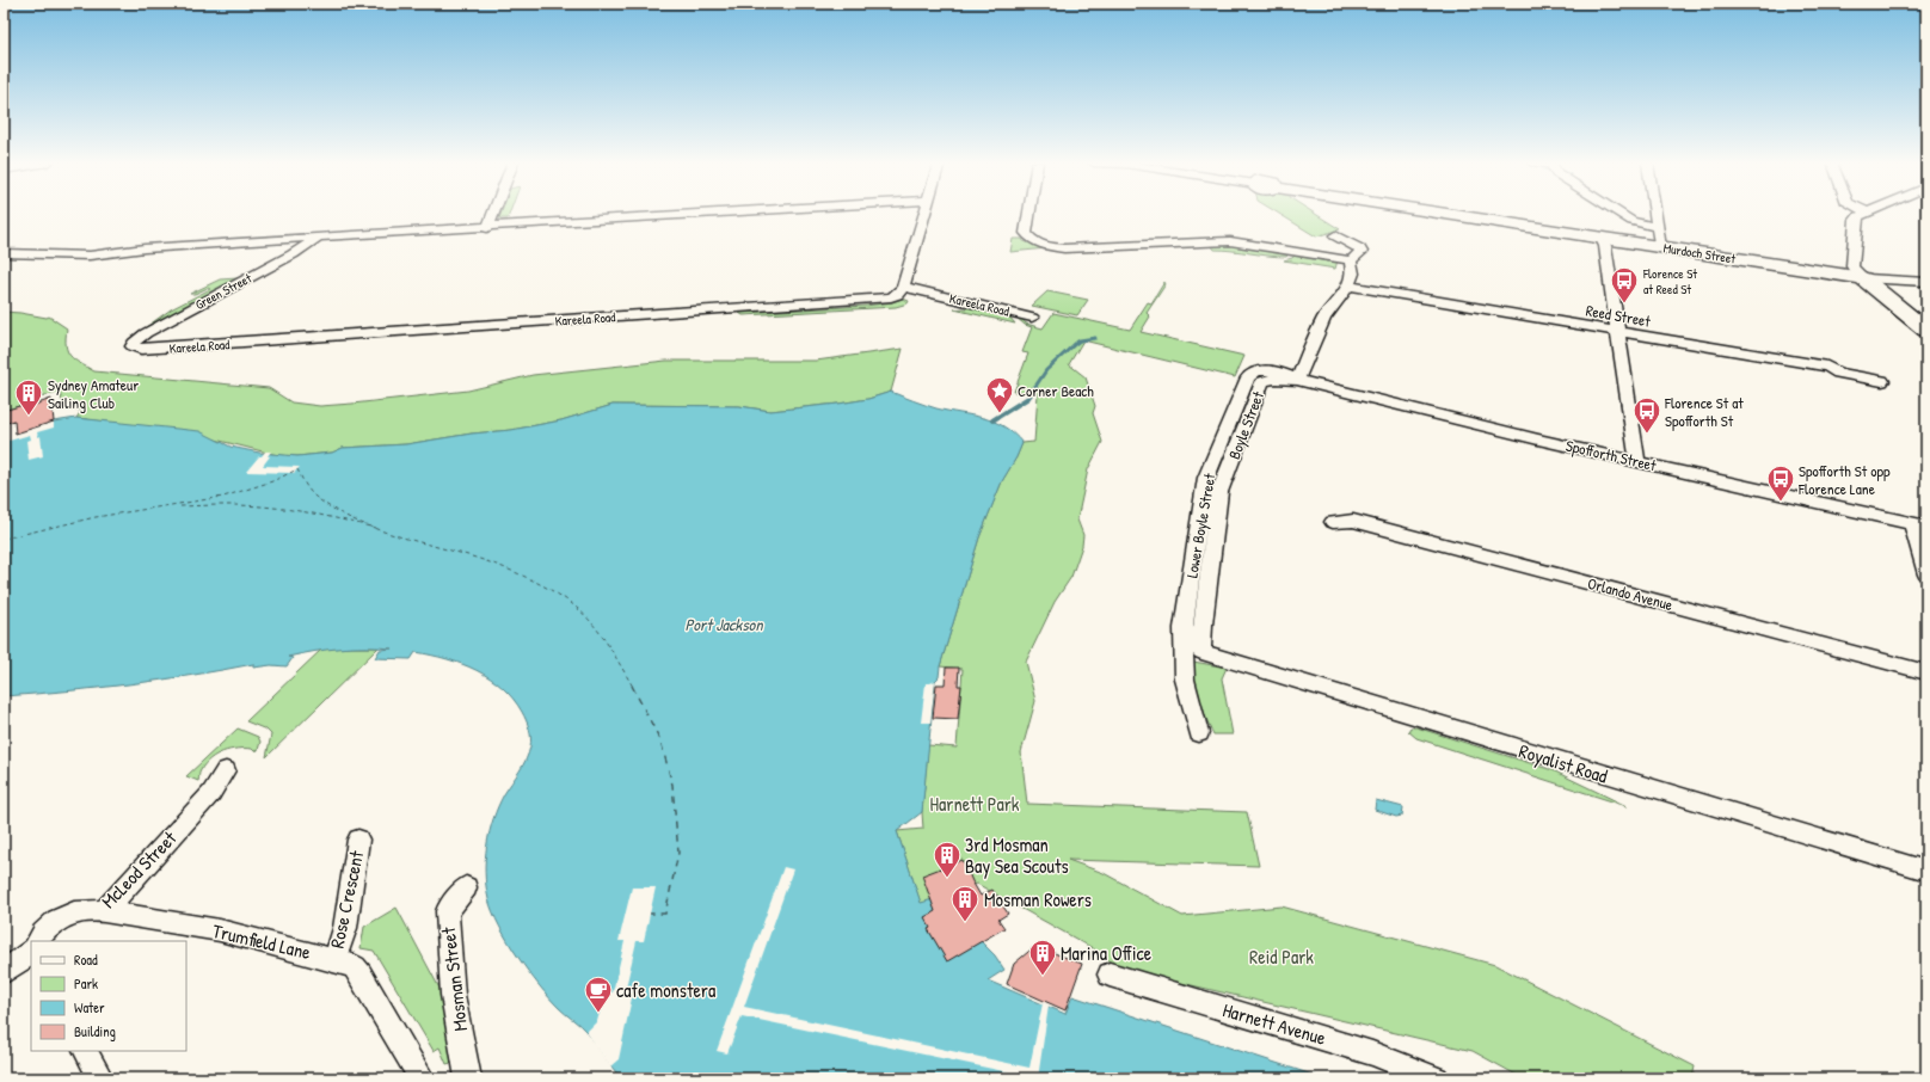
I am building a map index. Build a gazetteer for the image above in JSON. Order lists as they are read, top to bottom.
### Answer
{
  "streets": {
    "main road": ["Murdoch Street"],
    "street": [
      "Green Street",
      "Kareela Road",
      "Reed Street",
      "Boyle Street",
      "Spofforth Street",
      "Lower Boyle Street",
      "Orlando Avenue",
      "Royalist Road",
      "McLeod Street",
      "Rose Crescent",
      "Trumfield Lane",
      "Mosman Street",
      "Harnett Avenue"
    ]
  },
  "crossings": [
    ["Green Street", "Kareela Road"],
    ["Boyle Street", "Spofforth Street"],
    ["Boyle Street", "Lower Boyle Street"],
    ["Boyle Street", "Royalist Road"],
    ["Spofforth Street", "Lower Boyle Street"],
    ["McLeod Street", "Trumfield Lane"],
    ["Rose Crescent", "Trumfield Lane"]
  ],
  "water": ["Port Jackson"],
  "parks": ["Harnett Park", "Reid Park"],
  "places": {
    "bus stop": ["Florence St at Reed St", "Florence St at Spofforth St", "Spofforth St opp Florence Lane"],
    "place": ["Corner Beach"],
    "building": [
      "Sydney Amateur Sailing Club",
      "3rd Mosman Bay Sea Scouts",
      "Mosman Rowers",
      "Marina Office"
    ],
    "cafe": ["cafe monstera"]
  },
  "legend": [
    "Road",
    "Park",
    "Water",
    "Building"
  ]
}
